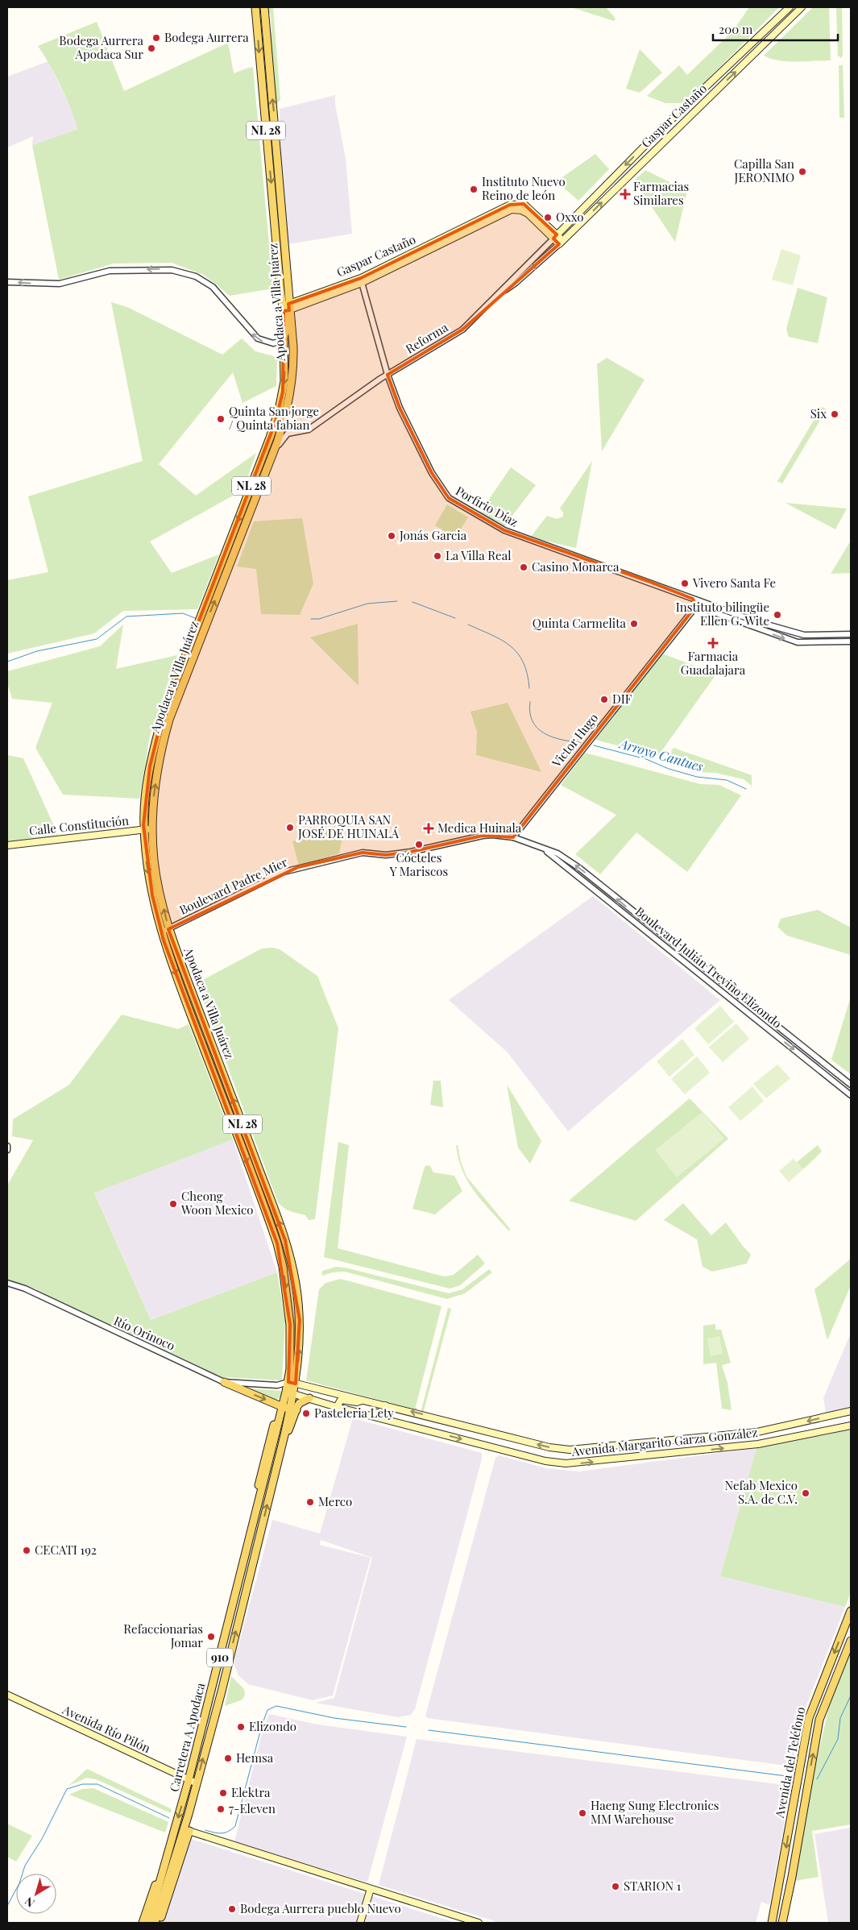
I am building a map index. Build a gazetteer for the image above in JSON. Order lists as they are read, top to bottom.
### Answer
{
  "streets": {
    "main road": [
      "Gaspar Castaño",
      "NL 28",
      "Apodaca a Villa Juárez",
      "Calle Constitución",
      "Avenida Margarito Garza González",
      "910",
      "Avenida Río Pilón",
      "Carretera A Apodaca",
      "Avenida del Teléfono"
    ],
    "street": [
      "Reforma",
      "Porfirio Díaz",
      "Victor Hugo",
      "Boulevard Padre Mier",
      "Boulevard Julián Treviño Elizondo",
      "Río Orinoco"
    ]
  },
  "crossings": [
    ["Gaspar Castaño", "Apodaca a Villa Juárez"],
    ["Gaspar Castaño", "Reforma"],
    ["Gaspar Castaño", "Porfirio Díaz"],
    ["Apodaca a Villa Juárez", "Reforma"],
    ["Apodaca a Villa Juárez", "Calle Constitución"],
    ["Apodaca a Villa Juárez", "Boulevard Padre Mier"],
    ["Apodaca a Villa Juárez", "Río Orinoco"],
    ["Apodaca a Villa Juárez", "Avenida Margarito Garza González"],
    ["Apodaca a Villa Juárez", "Carretera A Apodaca"],
    ["Reforma", "Porfirio Díaz"],
    ["Porfirio Díaz", "Victor Hugo"],
    ["Victor Hugo", "Boulevard Padre Mier"],
    ["Boulevard Padre Mier", "Boulevard Julián Treviño Elizondo"],
    ["Río Orinoco", "Avenida Margarito Garza González"],
    ["Avenida Margarito Garza González", "Carretera A Apodaca"],
    ["Avenida Río Pilón", "Carretera A Apodaca"]
  ],
  "water": ["Arroyo Cantues"],
  "places": {
    "other": [
      "Bodega Aurrera",
      "Bodega Aurrera Apodaca Sur",
      "Capilla San JERONIMO",
      "Instituto Nuevo Reino de león",
      "Oxxo",
      "Six",
      "Quinta San jorge / Quinta fabian",
      "Jonás Garcia",
      "La Villa Real",
      "Casino Monarca",
      "Vivero Santa Fe",
      "Instituto bilingüe Ellen G. Wite",
      "Quinta Carmelita",
      "DIF",
      "PARROQUIA SAN JOSÉ DE HUINALÁ",
      "Cócteles Y Mariscos",
      "Cheong Woon Mexico",
      "Pasteleria Lety",
      "Nefab Mexico S.A. de C.V.",
      "Merco",
      "CECATI 192",
      "Refaccionarias Jomar",
      "Elizondo",
      "Hemsa",
      "Elektra",
      "7-Eleven",
      "Haeng Sung Electronics MM Warehouse",
      "STARION 1",
      "Bodega Aurrera pueblo Nuevo"
    ],
    "health": ["Farmacias Similares", "Farmacia Guadalajara", "Medica Huinala"]
  },
  "scale_bar": "200 m",
  "north": "bottom left"
}
